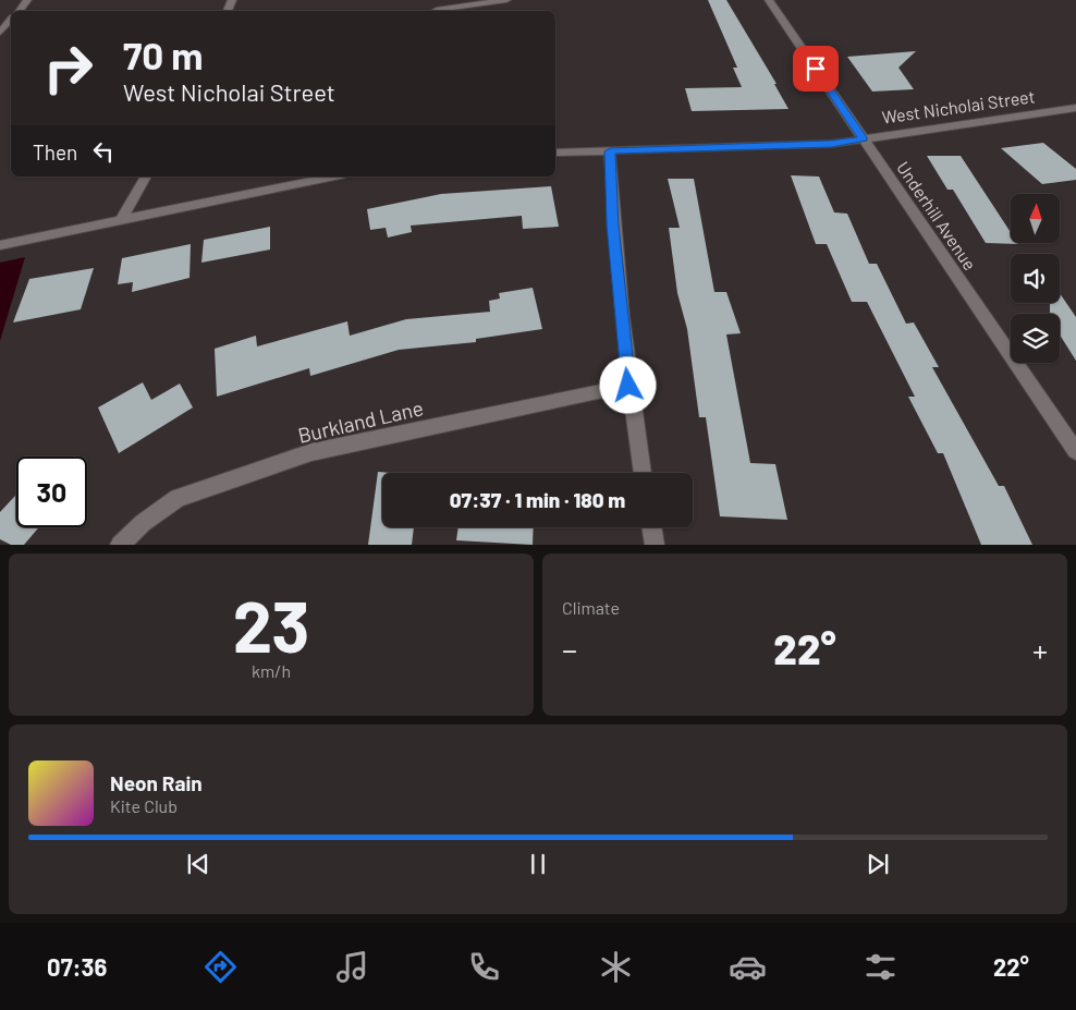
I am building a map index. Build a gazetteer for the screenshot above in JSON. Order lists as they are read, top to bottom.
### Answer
{
  "streets": {
    "street": ["West Nicholai Street", "Underhill Avenue", "Burkland Lane"]
  },
  "crossings": [
    ["West Nicholai Street", "Underhill Avenue"]
  ],
  "north": "top",
  "page": {
    "turn": ["70 m", "West Nicholai Street"],
    "then": "Then",
    "limit": "30",
    "trip": "07:37 · 1 min · 180 m",
    "tile": [
      ["23", "km/h"],
      "Climate"
    ],
    "heat": ["−", "22°", "+"],
    "song": ["Neon Rain", "Kite Club"],
    "tabs": ["07:36", "22°"]
  }
}
